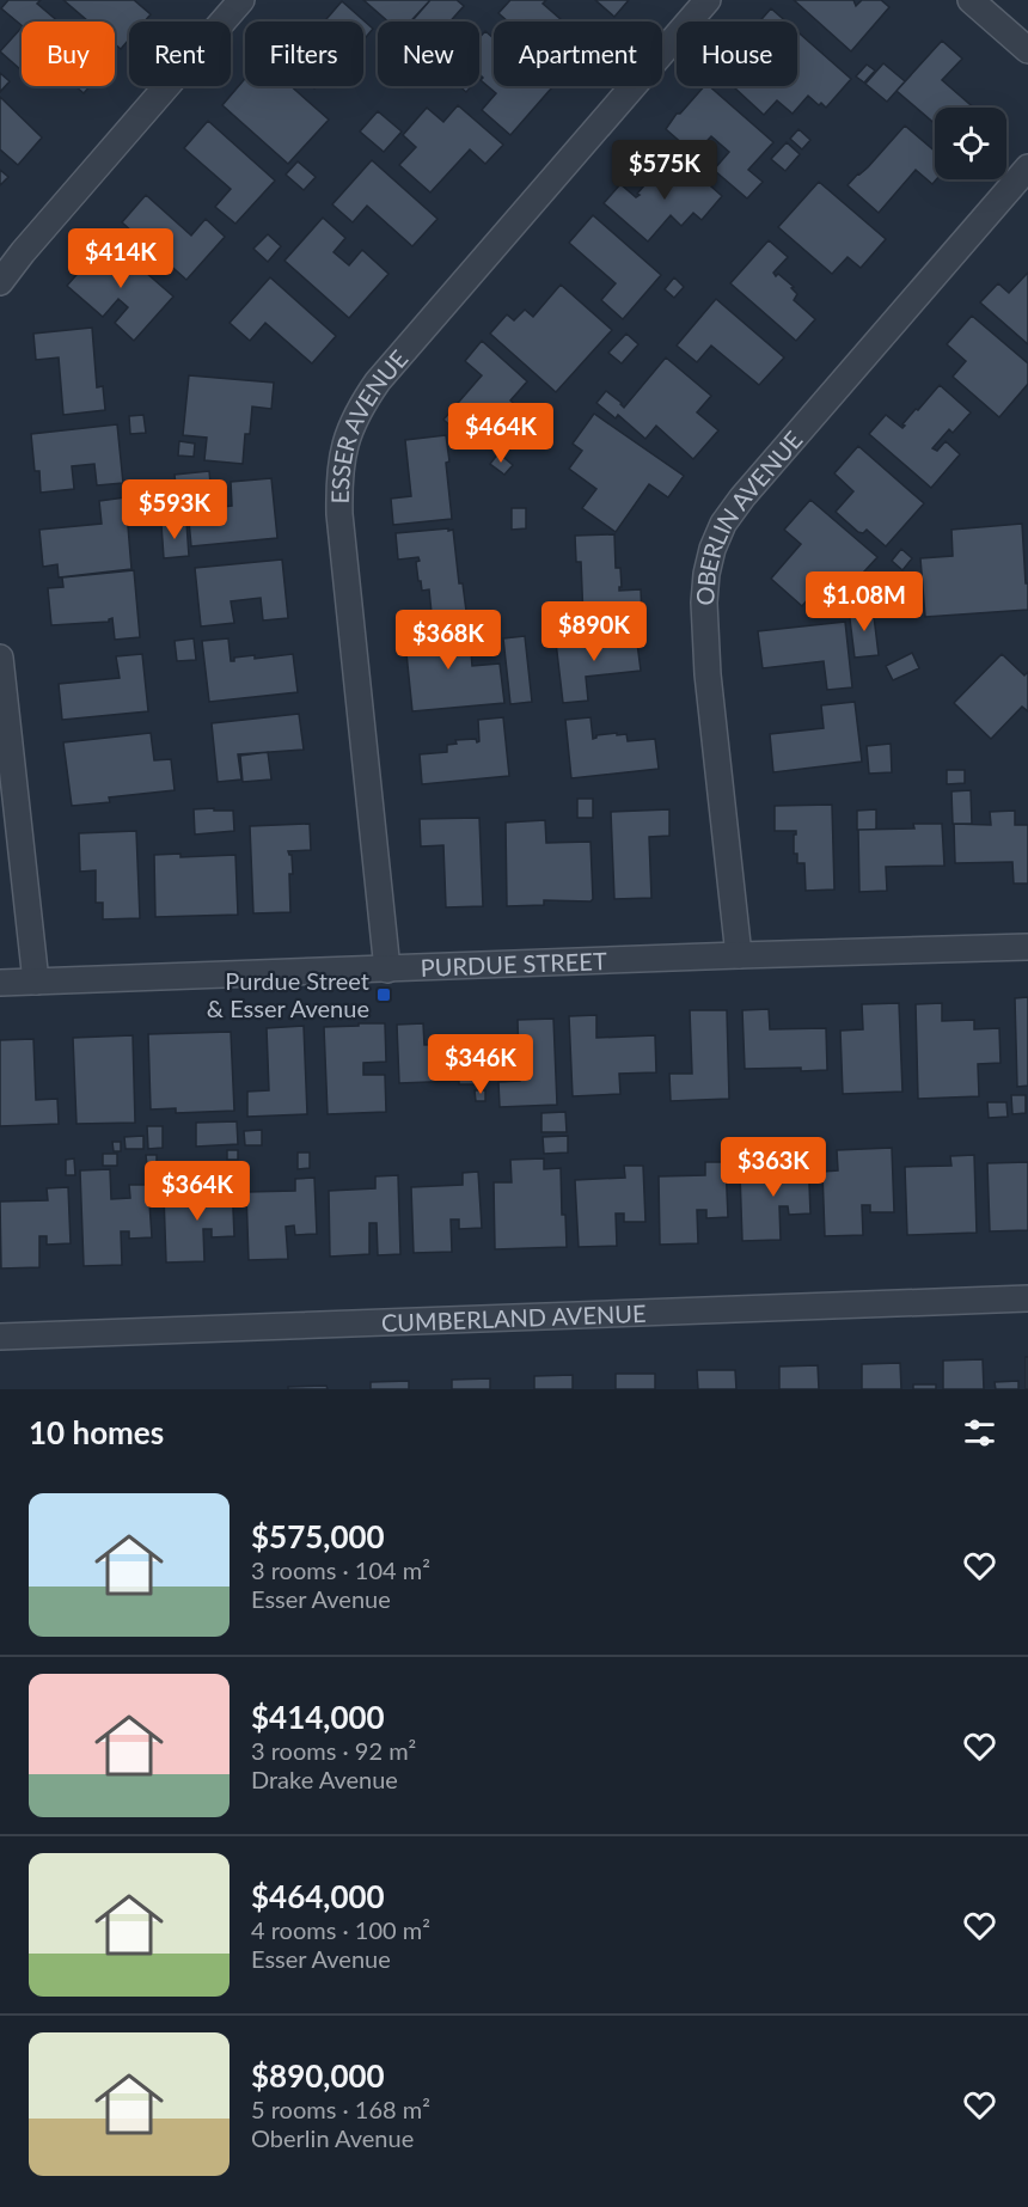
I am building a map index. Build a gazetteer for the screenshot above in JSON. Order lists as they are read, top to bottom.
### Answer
{
  "streets": {
    "street": [
      "ESSER AVENUE",
      "OBERLIN AVENUE",
      "PURDUE STREET",
      "CUMBERLAND AVENUE"
    ]
  },
  "crossings": [
    ["ESSER AVENUE", "PURDUE STREET"],
    ["OBERLIN AVENUE", "PURDUE STREET"]
  ],
  "places": {
    "transit": ["Purdue Street & Esser Avenue"]
  },
  "page": {
    "chip": [
      "Buy",
      "Rent",
      "Filters",
      "New",
      "Apartment",
      "House"
    ],
    "price": [
      "$575K",
      "$414K",
      "$464K",
      "$593K",
      "$1.08M",
      "$890K",
      "$368K",
      "$346K",
      "$363K",
      "$364K"
    ],
    "heading": "10 homes",
    "list": [
      {
        "name": "$575,000",
        "note": "3 rooms · 104 m² · Esser Avenue"
      },
      {
        "name": "$414,000",
        "note": "3 rooms · 92 m² · Drake Avenue"
      },
      {
        "name": "$464,000",
        "note": "4 rooms · 100 m² · Esser Avenue"
      },
      {
        "name": "$890,000",
        "note": "5 rooms · 168 m² · Oberlin Avenue"
      }
    ]
  }
}
